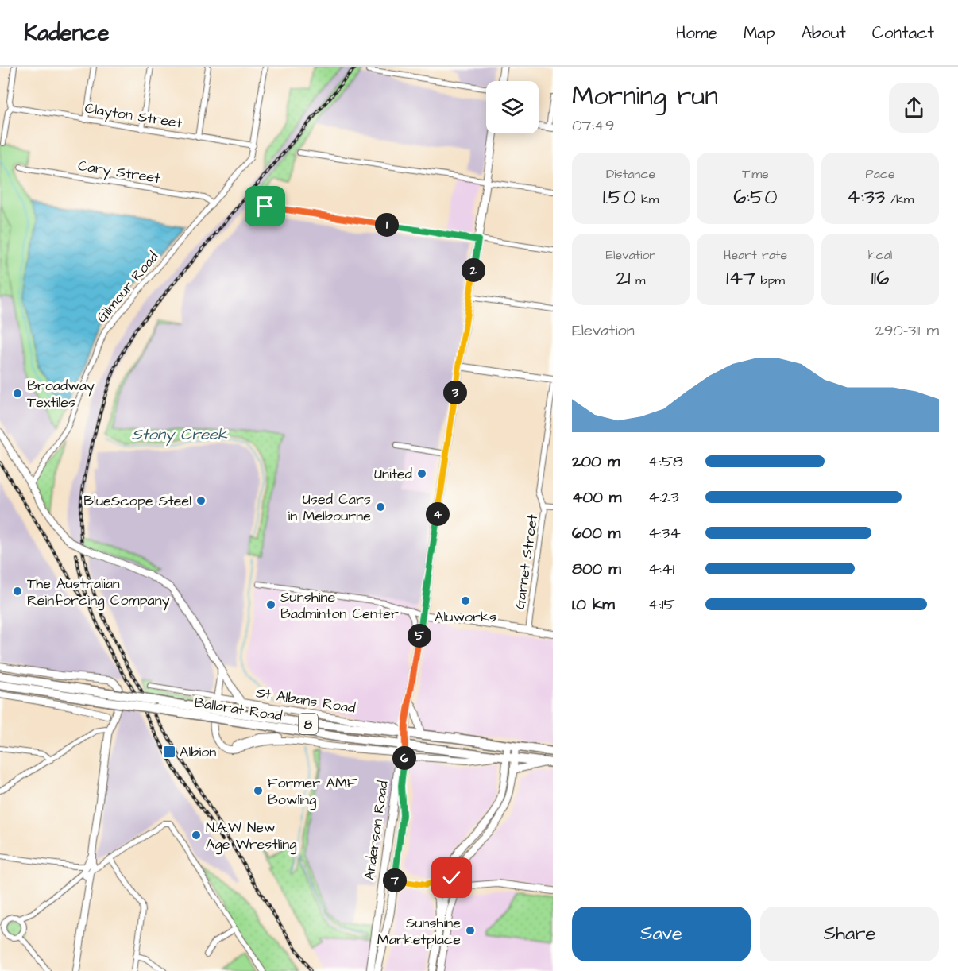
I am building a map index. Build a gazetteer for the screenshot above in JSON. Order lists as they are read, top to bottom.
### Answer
{
  "streets": {
    "highway": ["Ballarat Road", "8"],
    "main road": ["Anderson Road"],
    "street": [
      "Clayton Street",
      "Cary Street",
      "Gilmour Road",
      "Garnet Street",
      "St Albans Road"
    ]
  },
  "crossings": [
    ["Clayton Street", "Gilmour Road"],
    ["Cary Street", "Gilmour Road"],
    ["Gilmour Road", "St Albans Road"],
    ["St Albans Road", "Ballarat Road"],
    ["St Albans Road", "Anderson Road"],
    ["Ballarat Road", "Anderson Road"]
  ],
  "water": ["Stony Creek"],
  "places": {
    "other": [
      "Broadway Textiles",
      "United",
      "BlueScope Steel",
      "Used Cars in Melbourne",
      "The Australian Reinforcing Company",
      "Aluworks",
      "Sunshine Badminton Center",
      "Former AMF Bowling",
      "N.A.W New Age Wrestling",
      "Sunshine Marketplace"
    ],
    "transit": ["Albion"]
  },
  "page": {
    "header": "Kadence",
    "nav": [
      "Home",
      "Map",
      "About",
      "Contact"
    ],
    "heading": ["Morning run", "07:49"],
    "stats": [
      ["Distance", "1.50 km"],
      ["Time", "6:50"],
      ["Pace", "4:33 /km"],
      ["Elevation", "21 m"],
      ["Heart rate", "147 bpm"],
      ["kcal", "116"]
    ],
    "pins": [
      "1",
      "2",
      "3",
      "4",
      "5",
      "6",
      "7"
    ],
    "chart": ["Elevation", "290–311 m"],
    "list": [
      {
        "name": "200 m",
        "note": "4:58"
      },
      {
        "name": "400 m",
        "note": "4:23"
      },
      {
        "name": "600 m",
        "note": "4:34"
      },
      {
        "name": "800 m",
        "note": "4:41"
      },
      {
        "name": "1.0 km",
        "note": "4:15"
      }
    ],
    "buttons": ["Save", "Share"]
  }
}
